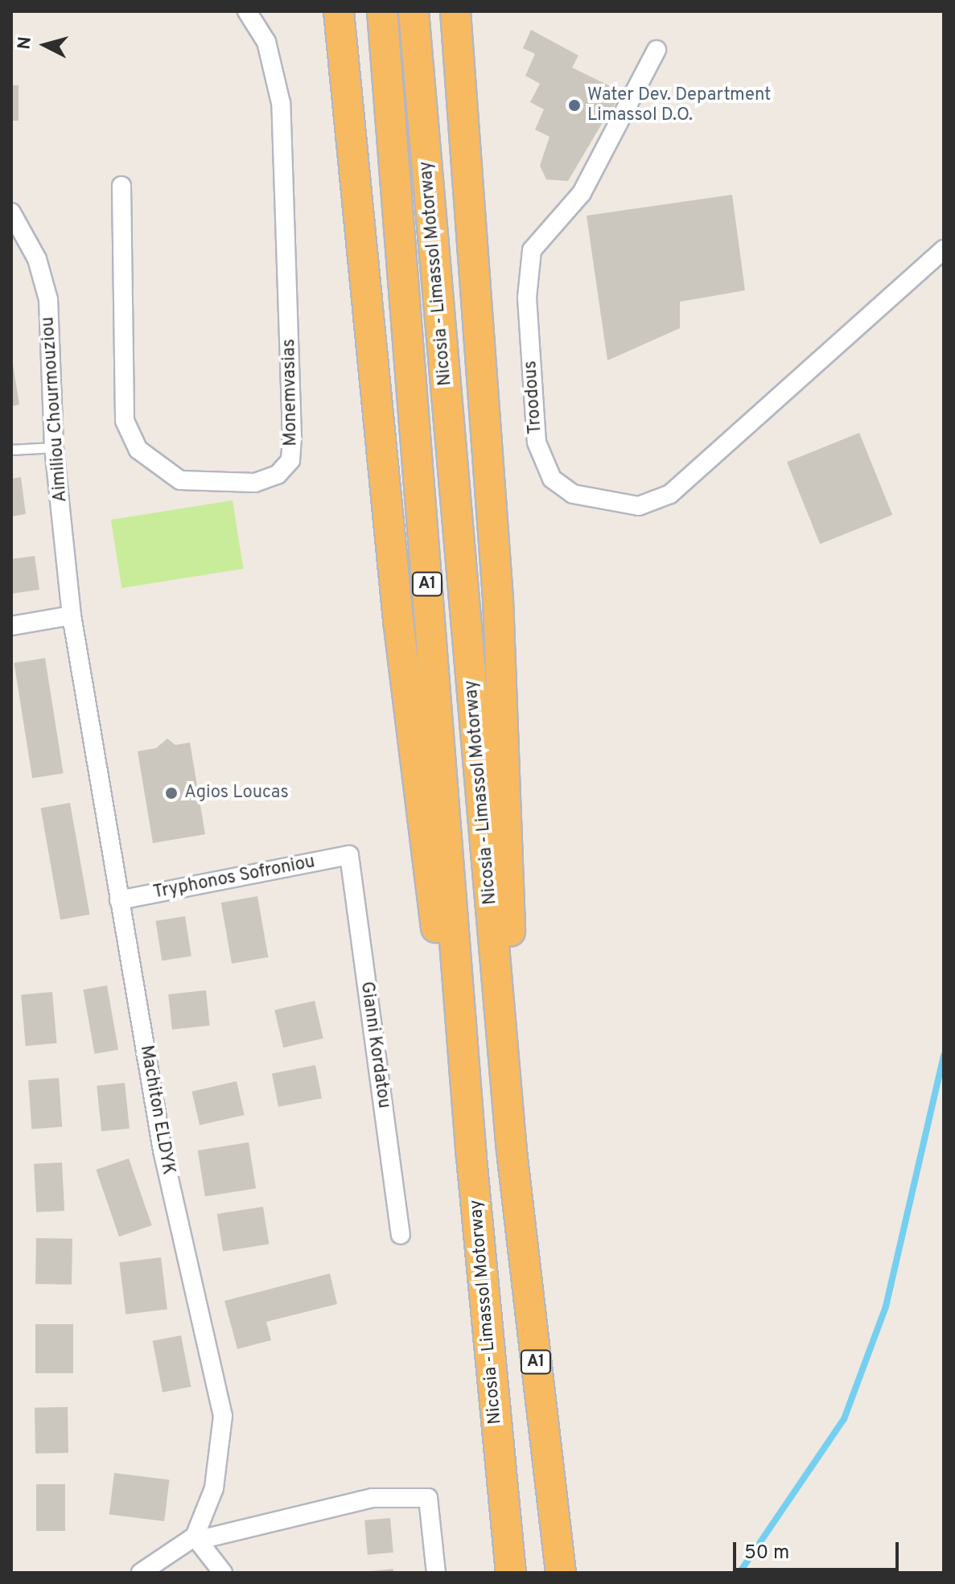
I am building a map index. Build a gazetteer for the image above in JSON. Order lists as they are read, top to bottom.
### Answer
{
  "streets": {
    "highway": ["Nicosia - Limassol Motorway", "A1"],
    "street": [
      "Monemvasias",
      "Troodous",
      "Aimiliou Chourmouziou",
      "Tryphonos Sofroniou",
      "Gianni Kordatou",
      "Machiton ELDYK"
    ]
  },
  "crossings": [
    ["Aimiliou Chourmouziou", "Machiton ELDYK"],
    ["Tryphonos Sofroniou", "Gianni Kordatou"],
    ["Tryphonos Sofroniou", "Machiton ELDYK"]
  ],
  "places": ["Water Dev. Department Limassol D.O.", "Agios Loucas"],
  "scale_bar": "50 m",
  "north": "left"
}
